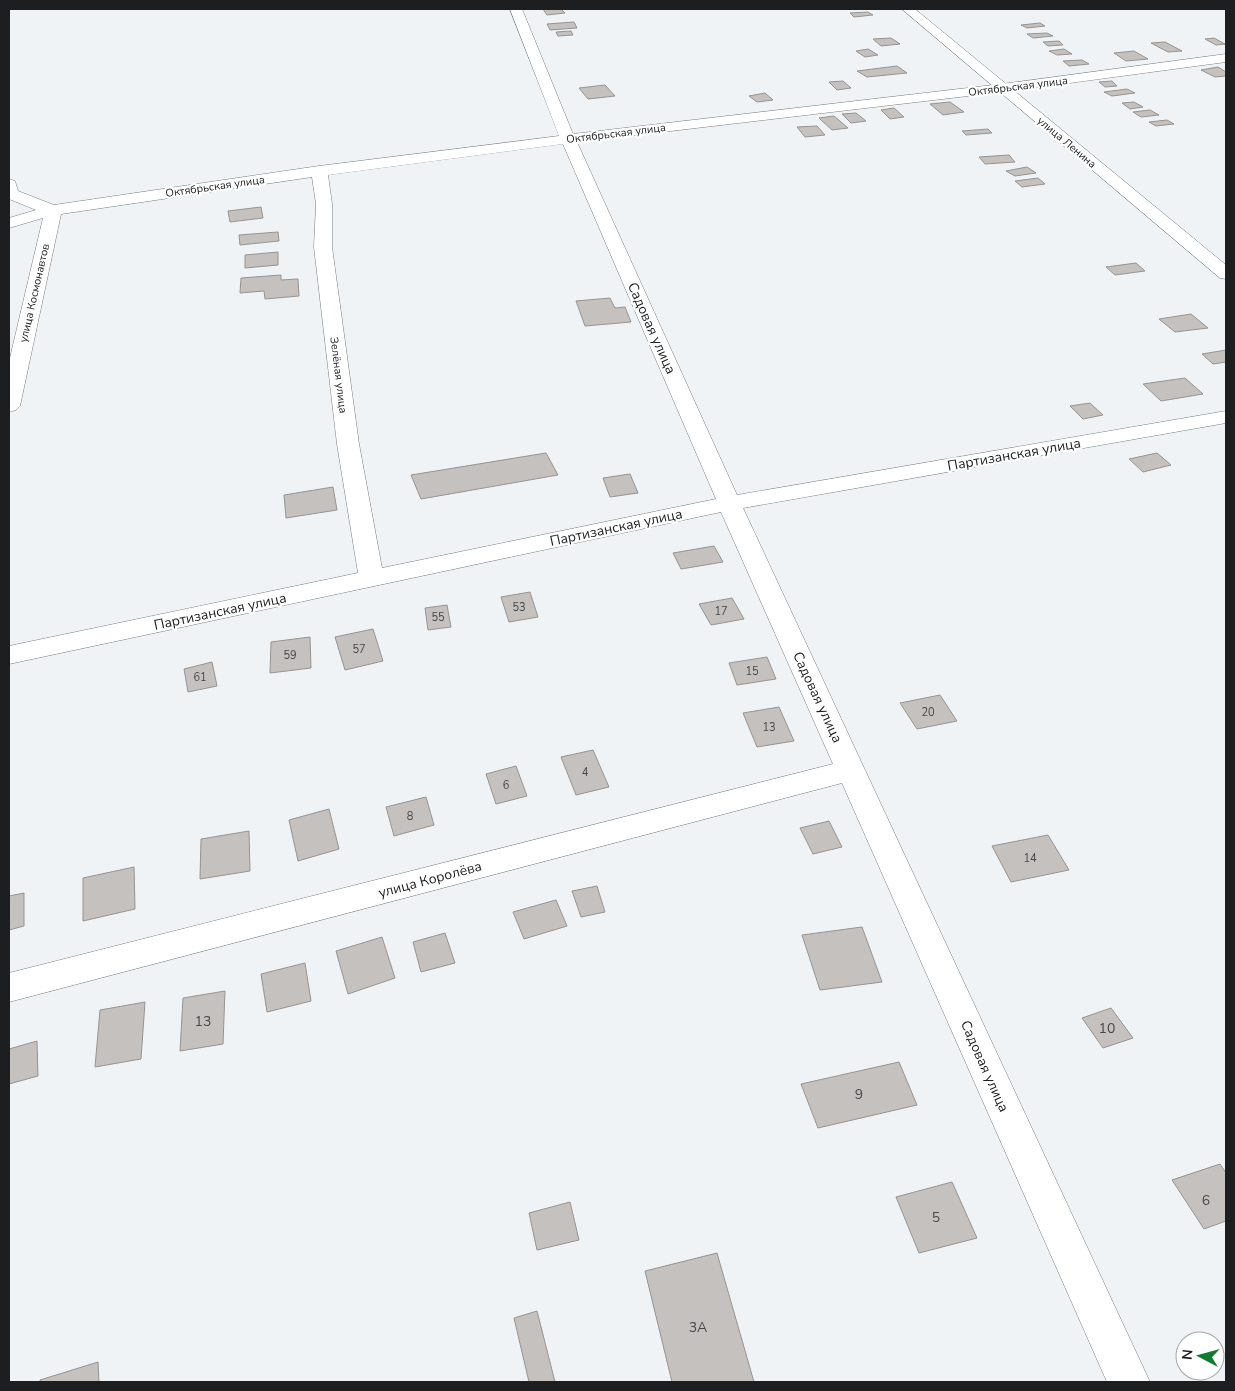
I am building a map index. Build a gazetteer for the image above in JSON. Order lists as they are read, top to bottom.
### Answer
{
  "streets": {
    "street": [
      "Октябрьская улица",
      "улица Ленина",
      "улица Космонавтов",
      "Садовая улица",
      "Зелёная улица",
      "Партизанская улица",
      "улица Королёва"
    ]
  },
  "crossings": [
    ["Октябрьская улица", "улица Ленина"],
    ["Октябрьская улица", "улица Космонавтов"],
    ["Октябрьская улица", "Садовая улица"],
    ["Октябрьская улица", "Зелёная улица"],
    ["Садовая улица", "Партизанская улица"],
    ["Садовая улица", "улица Королёва"],
    ["Зелёная улица", "Партизанская улица"]
  ],
  "house_numbers": [
    "53",
    "17",
    "55",
    "57",
    "59",
    "15",
    "61",
    "20",
    "13",
    "4",
    "6",
    "8",
    "14",
    "13",
    "10",
    "9",
    "6",
    "5",
    "3А"
  ],
  "north": "left"
}
